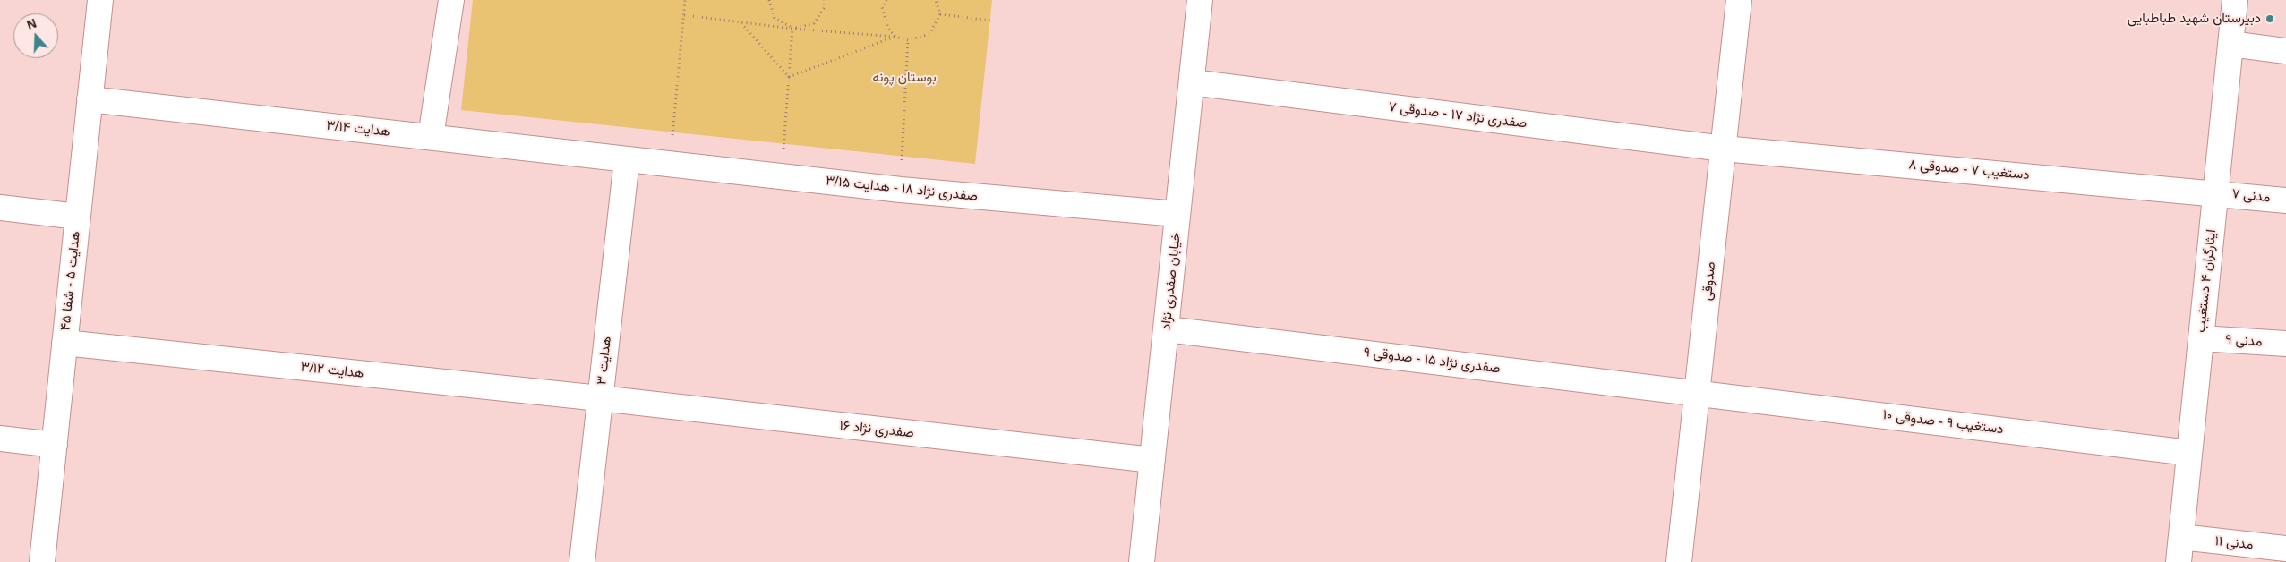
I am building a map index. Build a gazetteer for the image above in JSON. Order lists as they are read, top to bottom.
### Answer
{
  "streets": {
    "street": [
      "صفدری نژاد ۱۷ - صدوقی ۷",
      "هدایت ۳/۱۴",
      "دستغیب ۷ - صدوقی ۸",
      "صفدری نژاد ۱۸ - هدایت ۳/۱۵",
      "مدنی ۷",
      "هدایت ۵ - شفا ۴۵",
      "خیابان صفدری نژاد",
      "صدوقی",
      "ایثارگران ۴ دستغیب",
      "مدنی ۹",
      "هدایت ۳",
      "صفدری نژاد ۱۵ - صدوقی ۹",
      "هدایت ۳/۱۲",
      "دستغیب ۹ - صدوقی ۱۰",
      "صفدری نژاد ۱۶",
      "مدنی ۱۱"
    ]
  },
  "crossings": [
    ["صفدری نژاد ۱۷ - صدوقی ۷", "دستغیب ۷ - صدوقی ۸"],
    ["صفدری نژاد ۱۷ - صدوقی ۷", "خیابان صفدری نژاد"],
    ["صفدری نژاد ۱۷ - صدوقی ۷", "صدوقی"],
    ["هدایت ۳/۱۴", "صفدری نژاد ۱۸ - هدایت ۳/۱۵"],
    ["هدایت ۳/۱۴", "هدایت ۵ - شفا ۴۵"],
    ["هدایت ۳/۱۴", "هدایت ۳"],
    ["دستغیب ۷ - صدوقی ۸", "مدنی ۷"],
    ["دستغیب ۷ - صدوقی ۸", "صدوقی"],
    ["دستغیب ۷ - صدوقی ۸", "ایثارگران ۴ دستغیب"],
    ["صفدری نژاد ۱۸ - هدایت ۳/۱۵", "خیابان صفدری نژاد"],
    ["صفدری نژاد ۱۸ - هدایت ۳/۱۵", "هدایت ۳"],
    ["مدنی ۷", "ایثارگران ۴ دستغیب"],
    ["هدایت ۵ - شفا ۴۵", "هدایت ۳/۱۲"],
    ["خیابان صفدری نژاد", "صفدری نژاد ۱۵ - صدوقی ۹"],
    ["خیابان صفدری نژاد", "صفدری نژاد ۱۶"],
    ["صدوقی", "صفدری نژاد ۱۵ - صدوقی ۹"],
    ["صدوقی", "دستغیب ۹ - صدوقی ۱۰"],
    ["ایثارگران ۴ دستغیب", "مدنی ۹"],
    ["ایثارگران ۴ دستغیب", "دستغیب ۹ - صدوقی ۱۰"],
    ["ایثارگران ۴ دستغیب", "مدنی ۱۱"],
    ["هدایت ۳", "هدایت ۳/۱۲"],
    ["هدایت ۳", "صفدری نژاد ۱۶"],
    ["صفدری نژاد ۱۵ - صدوقی ۹", "دستغیب ۹ - صدوقی ۱۰"],
    ["هدایت ۳/۱۲", "صفدری نژاد ۱۶"]
  ],
  "parks": ["بوستان پونه"],
  "places": ["دبیرستان شهید طباطبایی"],
  "north": "top"
}
